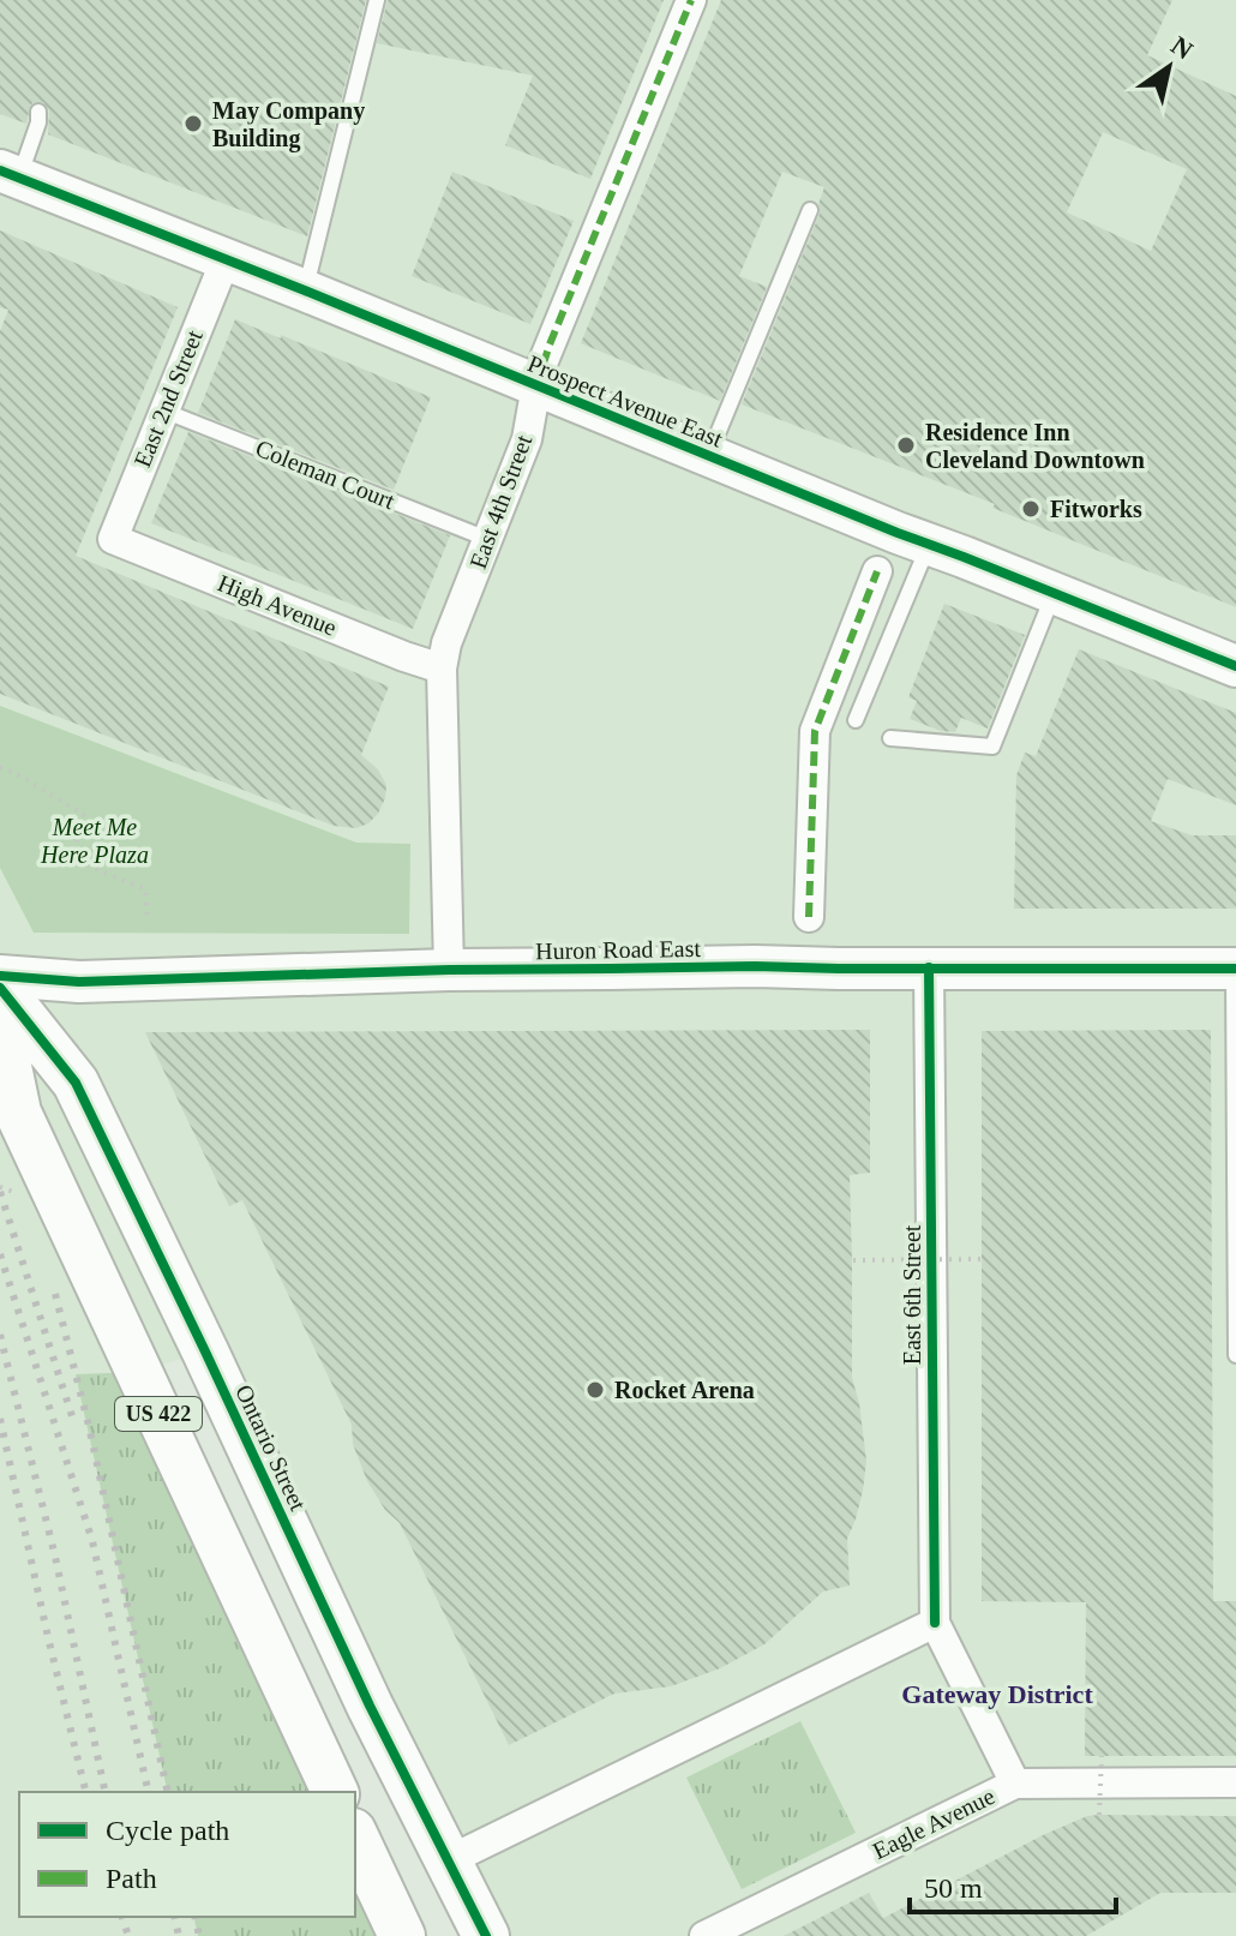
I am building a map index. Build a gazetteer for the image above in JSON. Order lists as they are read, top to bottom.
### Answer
{
  "streets": {
    "main road": ["US 422", "Ontario Street"],
    "street": [
      "East 2nd Street",
      "Prospect Avenue East",
      "East 4th Street",
      "High Avenue",
      "Huron Road East",
      "East 6th Street",
      "Eagle Avenue"
    ],
    "lane": ["Coleman Court"]
  },
  "crossings": [
    ["East 2nd Street", "Prospect Avenue East"],
    ["East 2nd Street", "Coleman Court"],
    ["East 2nd Street", "High Avenue"],
    ["Prospect Avenue East", "East 4th Street"],
    ["Coleman Court", "East 4th Street"],
    ["East 4th Street", "High Avenue"],
    ["East 4th Street", "Huron Road East"],
    ["Huron Road East", "East 6th Street"],
    ["East 6th Street", "Eagle Avenue"]
  ],
  "districts": ["Gateway District"],
  "parks": ["Meet Me Here Plaza"],
  "places": [
    "May Company Building",
    "Residence Inn Cleveland Downtown",
    "Fitworks",
    "Rocket Arena"
  ],
  "legend": ["Cycle path", "Path"],
  "scale_bar": "50 m",
  "north": "top right"
}
